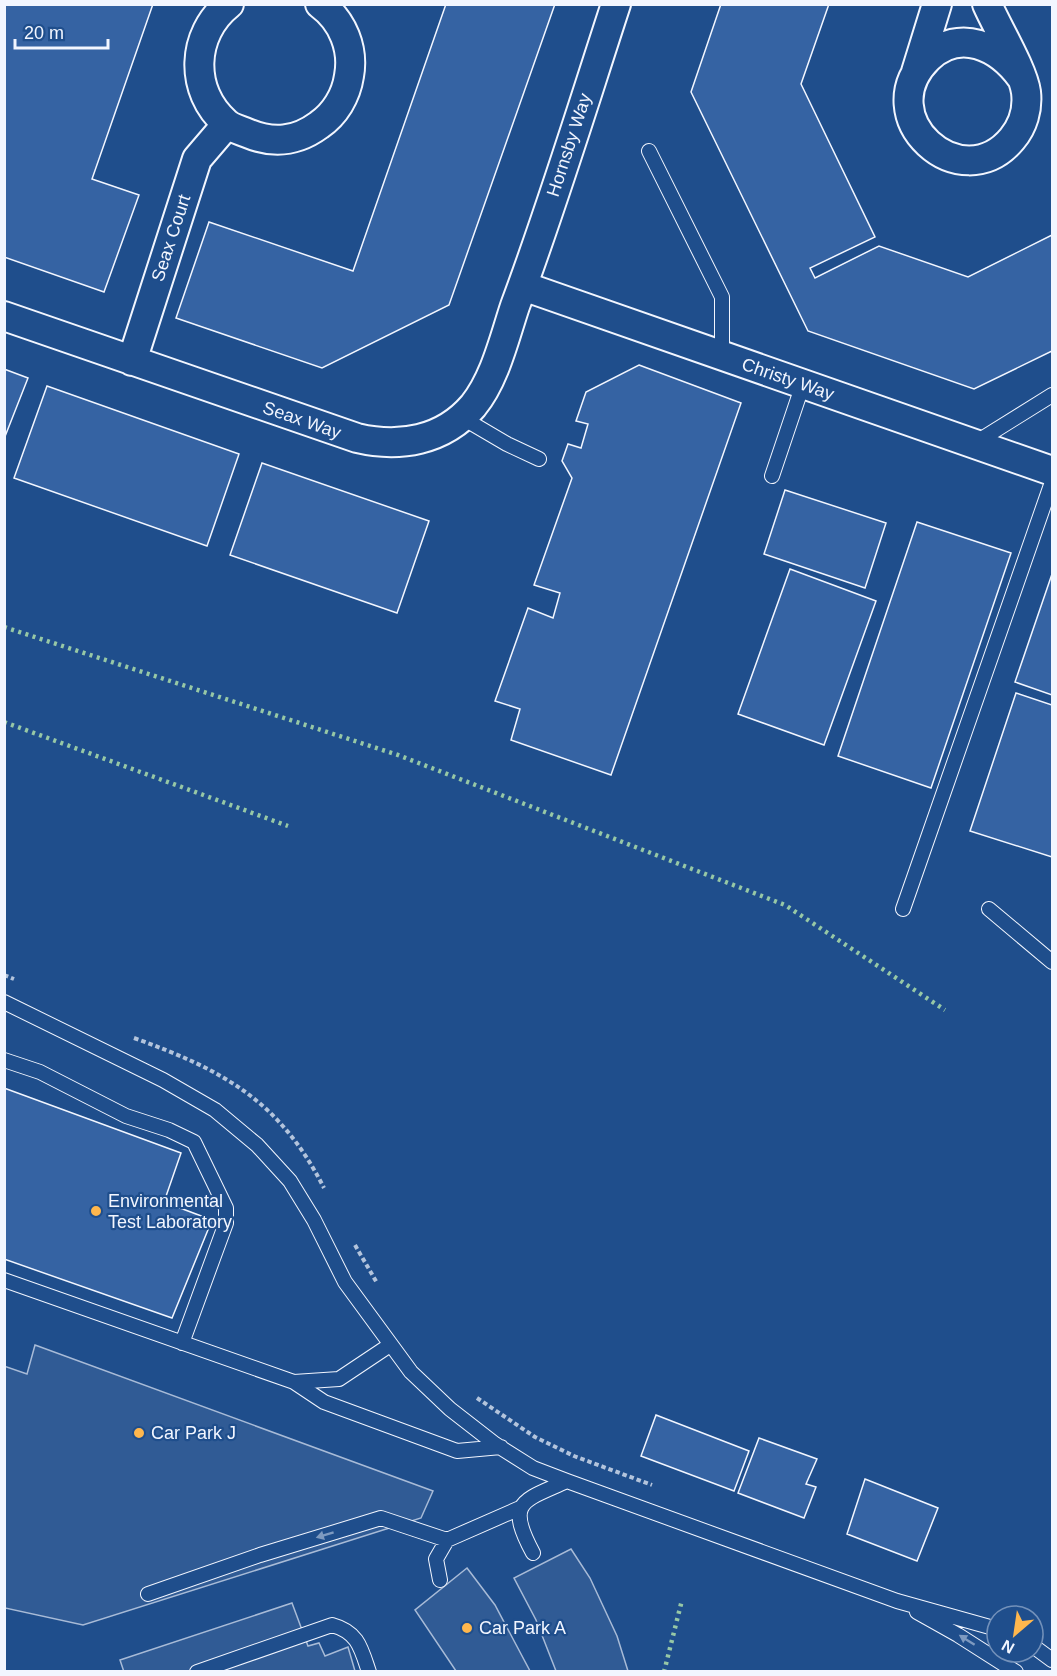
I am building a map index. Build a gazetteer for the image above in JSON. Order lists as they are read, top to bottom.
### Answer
{
  "streets": {
    "street": [
      "Hornsby Way",
      "Seax Court",
      "Christy Way",
      "Seax Way"
    ]
  },
  "crossings": [
    ["Hornsby Way", "Christy Way"],
    ["Hornsby Way", "Seax Way"],
    ["Seax Court", "Seax Way"],
    ["Christy Way", "Seax Way"]
  ],
  "places": ["Environmental Test Laboratory", "Car Park J", "Car Park A"],
  "scale_bar": "20 m",
  "north": "bottom left"
}
